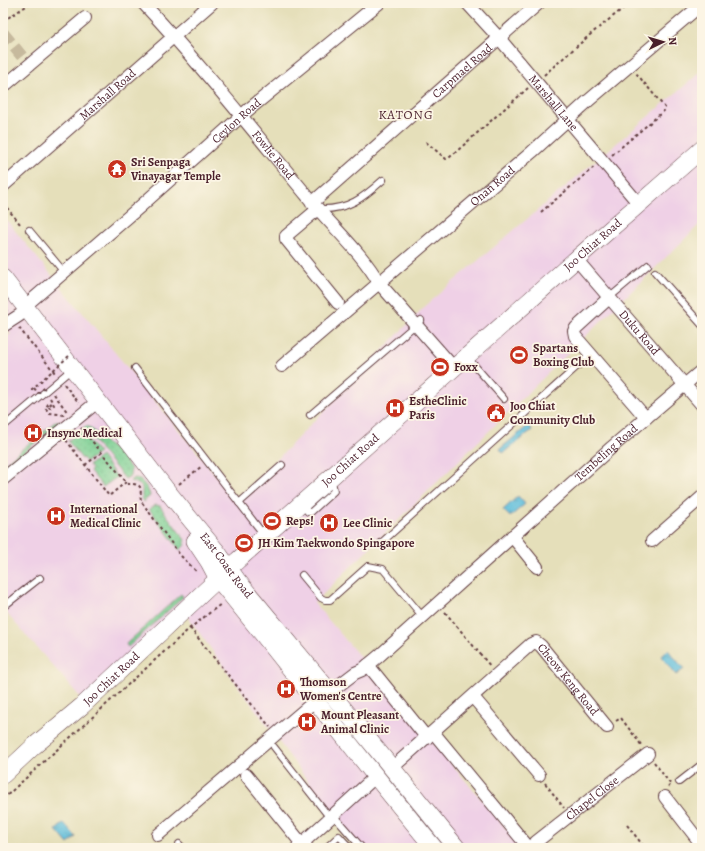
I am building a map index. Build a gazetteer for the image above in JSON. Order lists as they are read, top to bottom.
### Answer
{
  "streets": {
    "main road": ["Joo Chiat Road", "East Coast Road"],
    "street": [
      "Carpmael Road",
      "Marshall Road",
      "Marshall Lane",
      "Ceylon Road",
      "Fowlie Road",
      "Onan Road",
      "Duku Road",
      "Tembeling Road",
      "Cheow Keng Road",
      "Chapel Close"
    ]
  },
  "crossings": [
    ["Carpmael Road", "Marshall Lane"],
    ["Carpmael Road", "Fowlie Road"],
    ["Marshall Road", "Fowlie Road"],
    ["Marshall Lane", "Onan Road"],
    ["Marshall Lane", "Joo Chiat Road"],
    ["Ceylon Road", "Fowlie Road"],
    ["Ceylon Road", "East Coast Road"],
    ["Fowlie Road", "Onan Road"],
    ["Fowlie Road", "Joo Chiat Road"],
    ["Joo Chiat Road", "Duku Road"],
    ["Joo Chiat Road", "East Coast Road"],
    ["Duku Road", "Tembeling Road"],
    ["Tembeling Road", "East Coast Road"],
    ["East Coast Road", "Cheow Keng Road"]
  ],
  "districts": ["KATONG"],
  "places": {
    "temple": ["Sri Senpaga Vinayagar Temple"],
    "sports": [
      "Spartans Boxing Club",
      "Foxx",
      "Reps!",
      "JH Kim Taekwondo Spingapore"
    ],
    "hospital": [
      "EstheClinic Paris",
      "Insync Medical",
      "International Medical Clinic",
      "Lee Clinic",
      "Thomson Women's Centre",
      "Mount Pleasant Animal Clinic"
    ],
    "public building": ["Joo Chiat Community Club"]
  },
  "north": "right"
}
